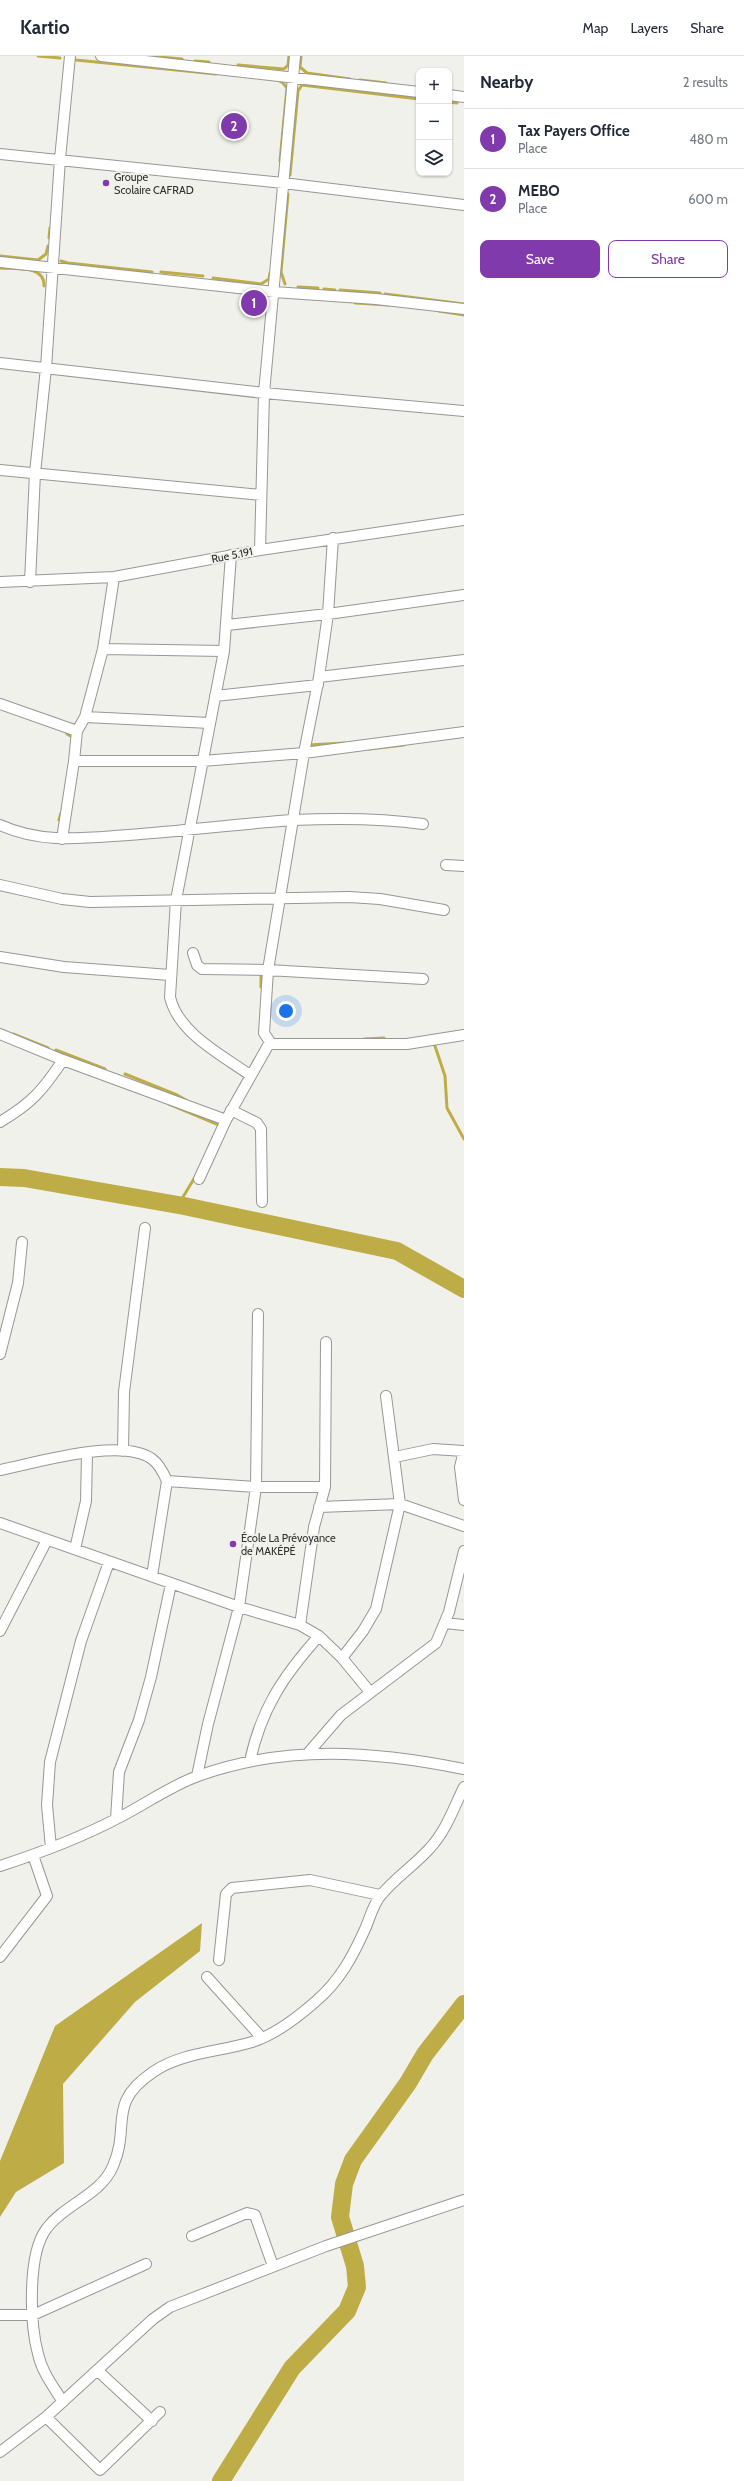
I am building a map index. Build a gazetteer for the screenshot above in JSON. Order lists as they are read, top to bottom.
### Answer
{
  "streets": {
    "street": ["Rue 5.191"]
  },
  "places": ["Groupe Scolaire CAFRAD", "École La Prévoyance de MAKÉPÉ"],
  "page": {
    "header": "Kartio",
    "nav": ["Map", "Layers", "Share"],
    "heading": ["Nearby", "2 results"],
    "map_buttons": ["+", "−"],
    "list": [
      {
        "mark": "1",
        "name": "Tax Payers Office",
        "note": "Place",
        "value": "480 m"
      },
      {
        "mark": "2",
        "name": "MEBO",
        "note": "Place",
        "value": "600 m"
      }
    ],
    "pins": ["2", "1"],
    "buttons": ["Save", "Share"]
  }
}
